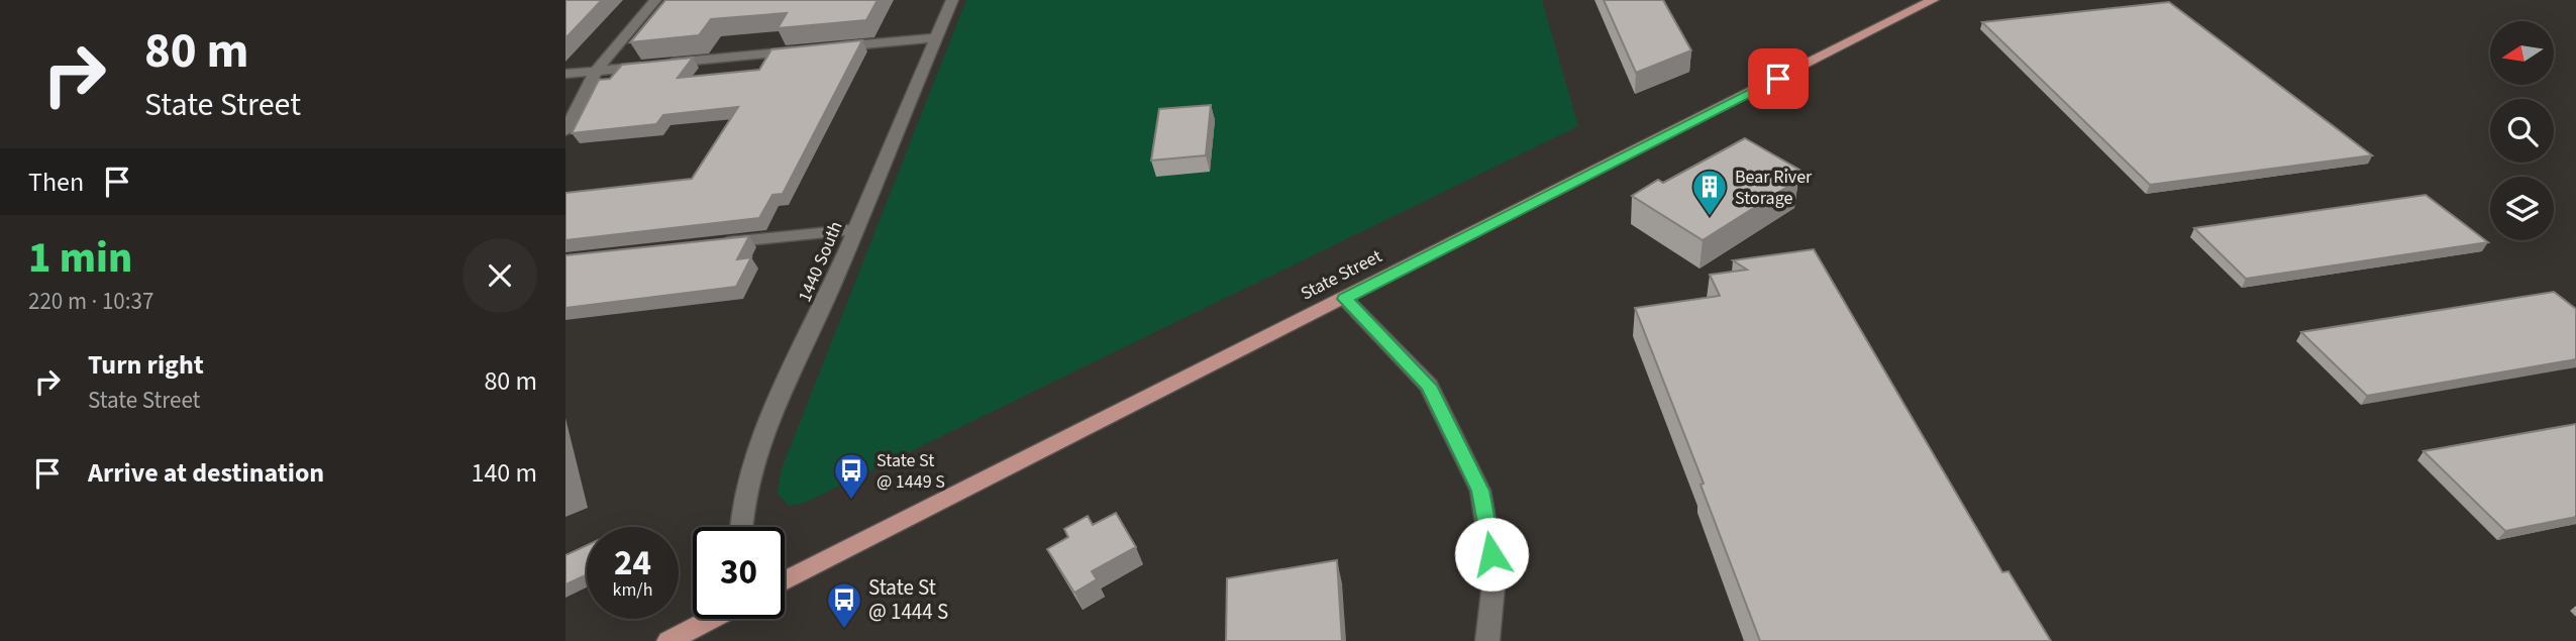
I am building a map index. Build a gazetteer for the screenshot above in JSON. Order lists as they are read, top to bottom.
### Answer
{
  "streets": {
    "main road": ["State Street"],
    "street": ["1440 South"]
  },
  "places": {
    "building": ["Bear River Storage"],
    "bus stop": ["State St @ 1449 S", "State St @ 1444 S"]
  },
  "north": "left",
  "page": {
    "turn": ["80 m", "State Street"],
    "then": "Then",
    "heading": ["1 min", "220 m · 10:37"],
    "list": [
      {
        "name": "Turn right",
        "note": "State Street",
        "value": "80 m"
      },
      {
        "name": "Arrive at destination",
        "value": "140 m"
      }
    ],
    "speed": "24 km/h",
    "limit": "30"
  }
}
